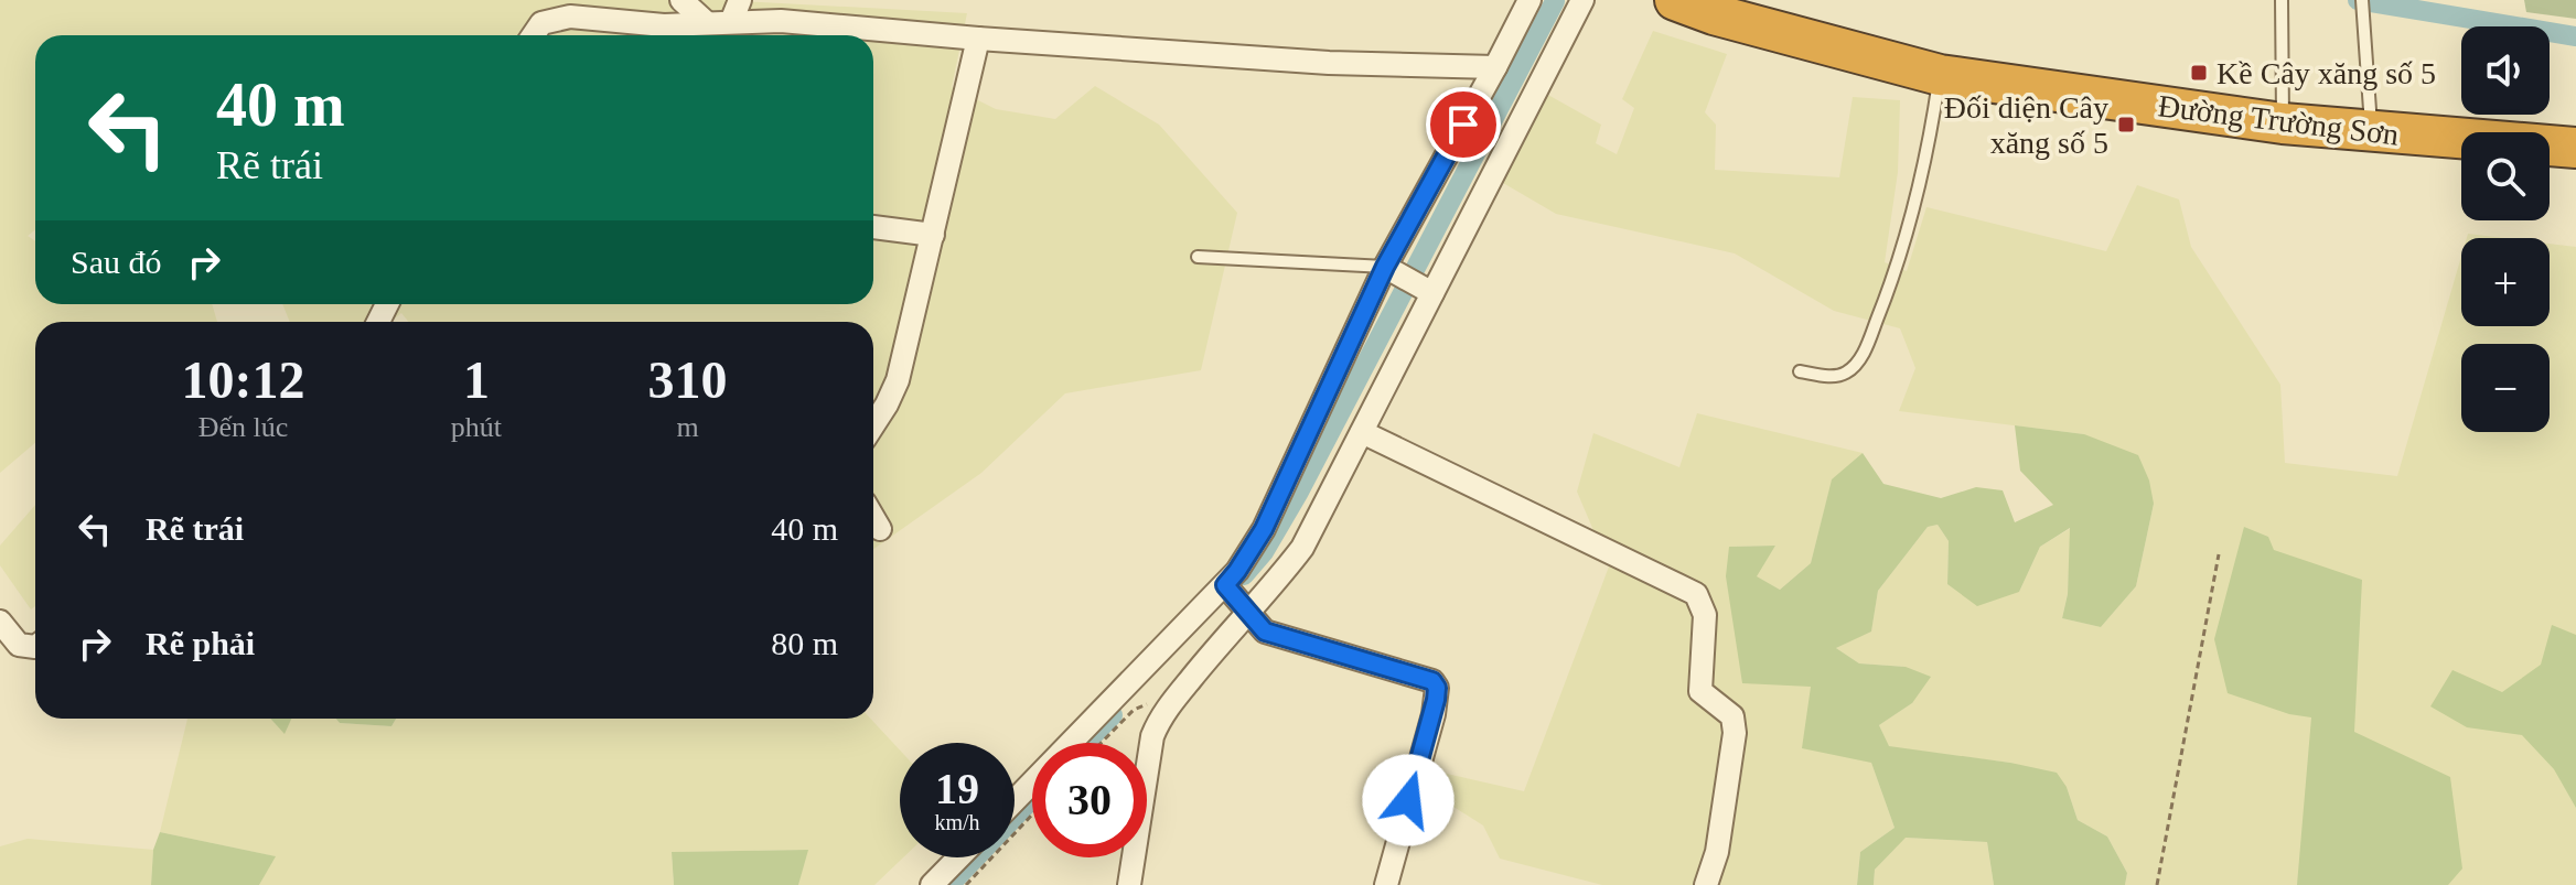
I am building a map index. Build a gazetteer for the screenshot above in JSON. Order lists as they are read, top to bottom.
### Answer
{
  "streets": {
    "highway": ["Đường Trường Sơn"]
  },
  "places": {
    "transit": ["Kề Cây xăng số 5", "Đối diện Cây xăng số 5"]
  },
  "page": {
    "map_buttons": ["+", "−"],
    "turn": ["40 m", "Rẽ trái"],
    "then": "Sau đó",
    "eta": [
      "10:12",
      "Đến lúc",
      "1",
      "phút",
      "310",
      "m"
    ],
    "list": [
      {
        "name": "Rẽ trái",
        "value": "40 m"
      },
      {
        "name": "Rẽ phải",
        "value": "80 m"
      }
    ],
    "speed": "19 km/h",
    "limit": "30"
  }
}
